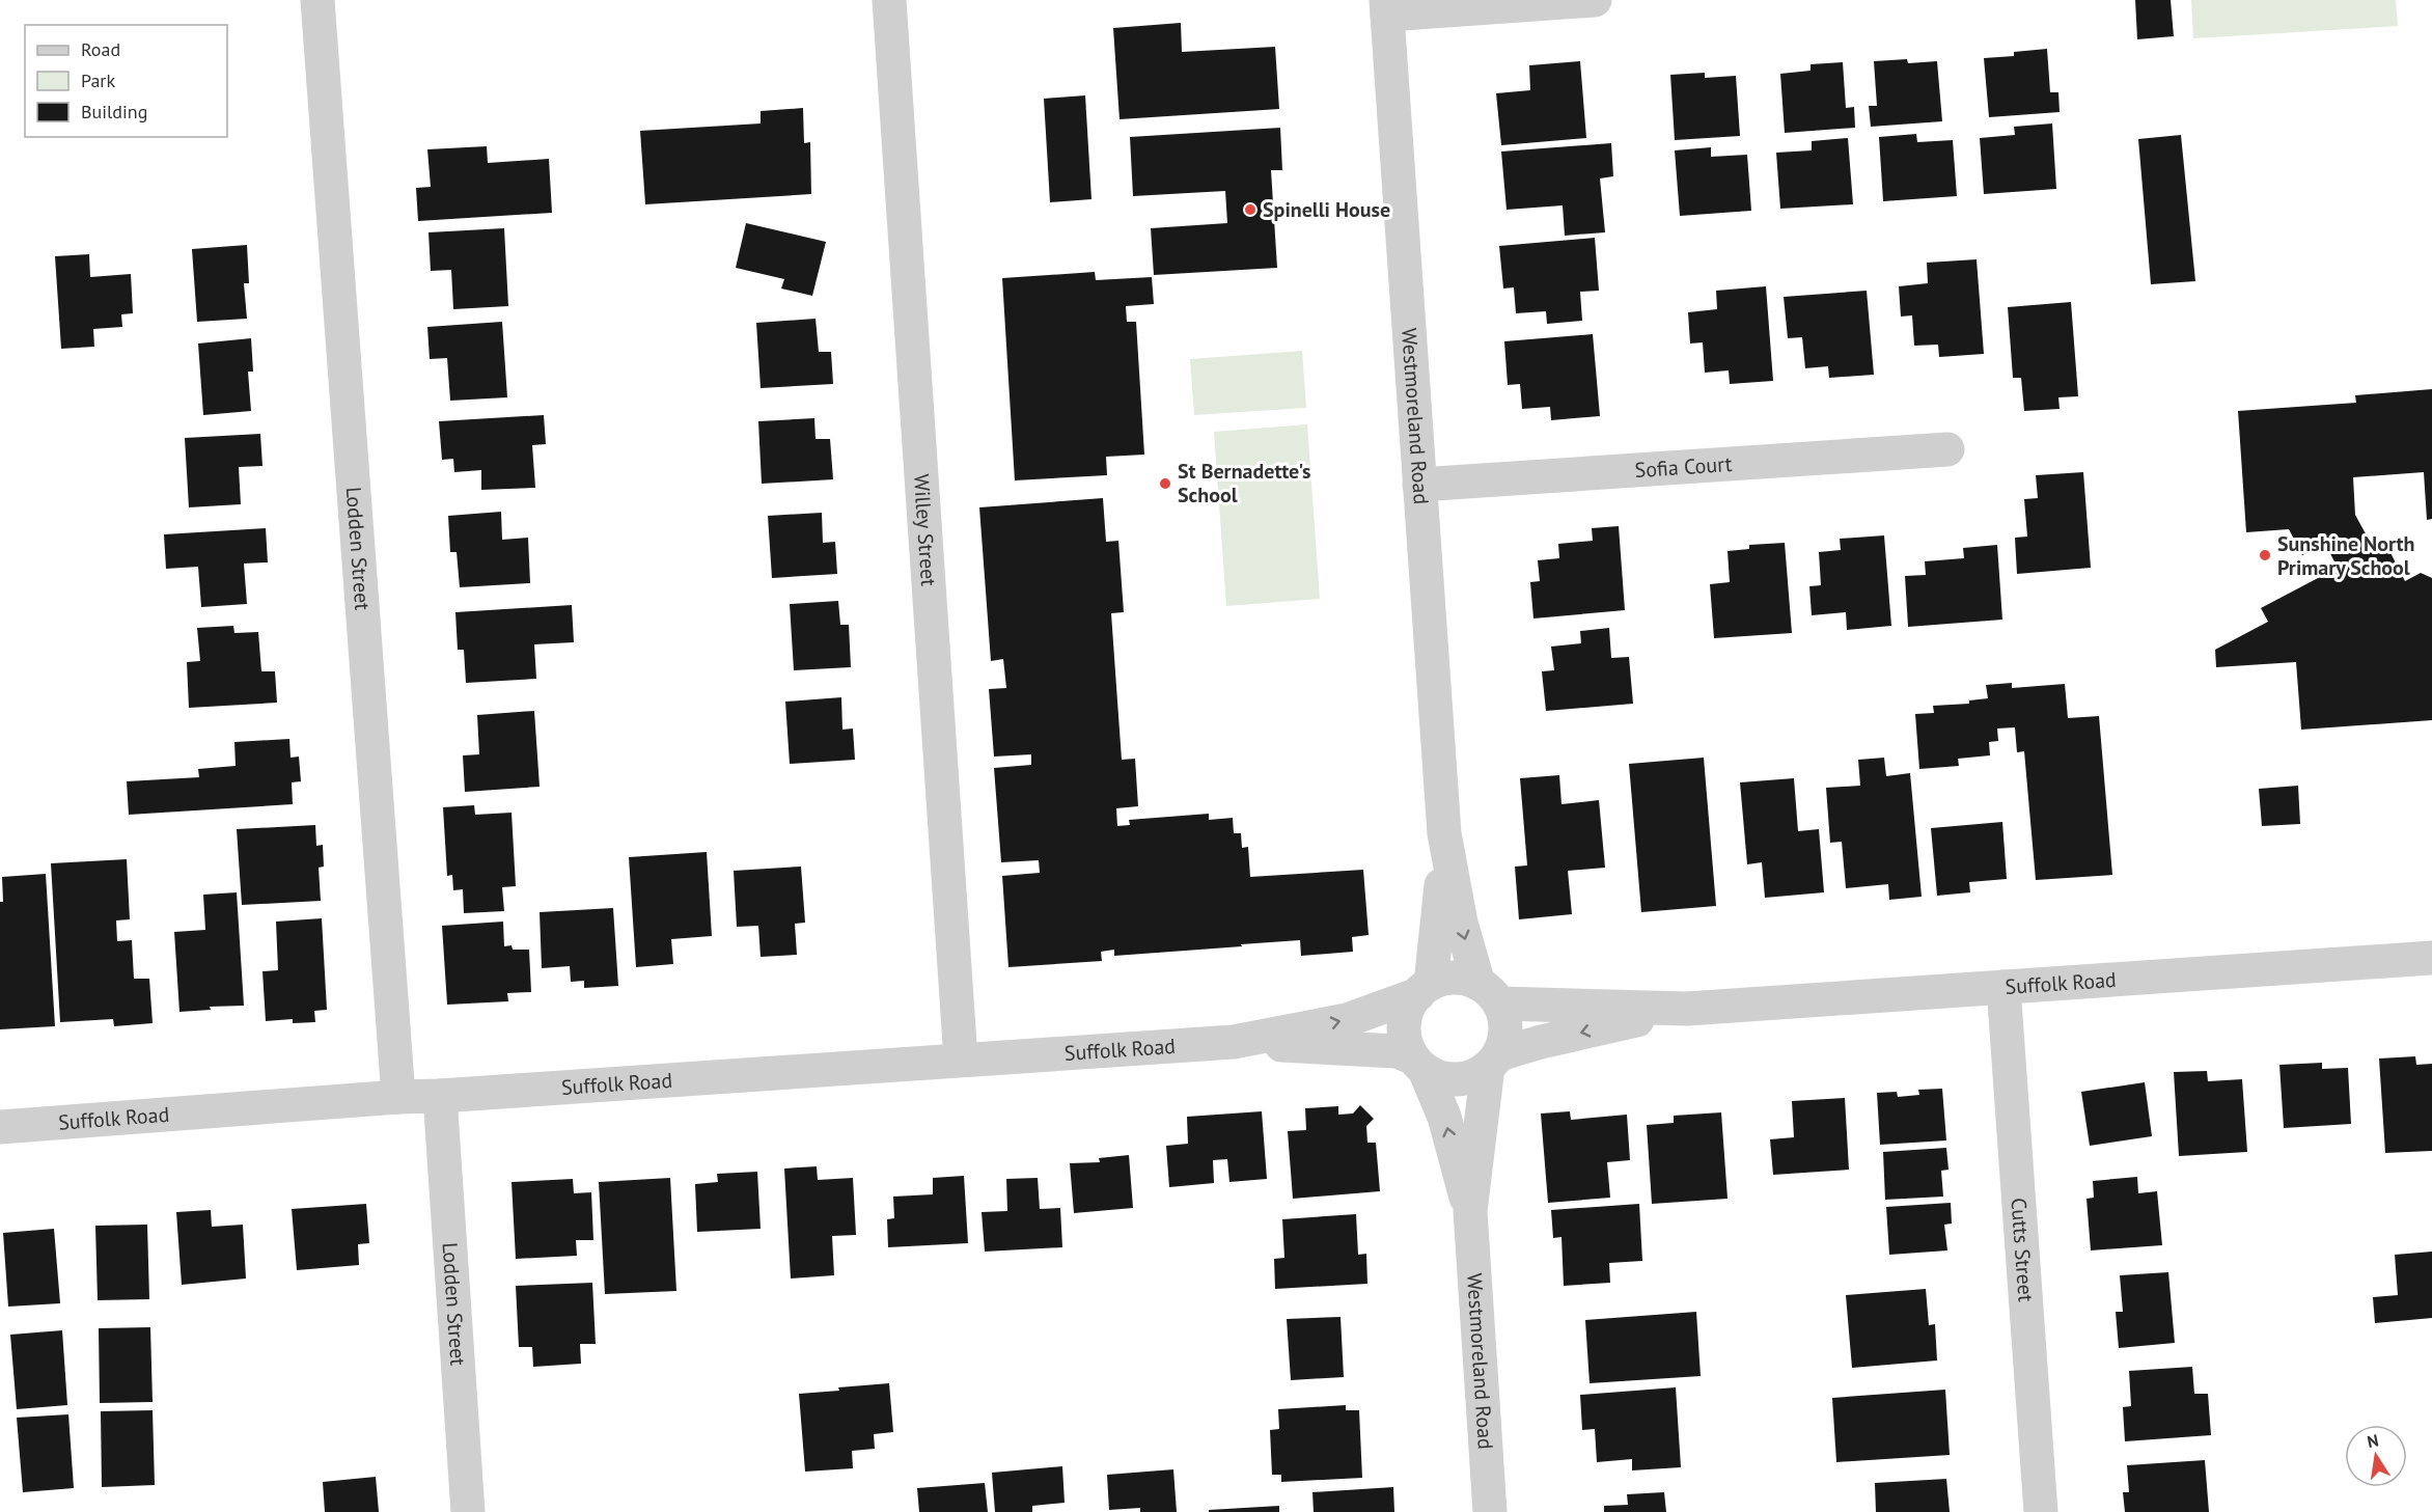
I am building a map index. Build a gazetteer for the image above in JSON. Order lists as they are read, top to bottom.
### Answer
{
  "streets": {
    "street": [
      "Westmoreland Road",
      "Sofia Court",
      "Willey Street",
      "Lodden Street",
      "Suffolk Road",
      "Cutts Street"
    ]
  },
  "crossings": [
    ["Westmoreland Road", "Sofia Court"],
    ["Westmoreland Road", "Suffolk Road"],
    ["Willey Street", "Suffolk Road"],
    ["Lodden Street", "Suffolk Road"],
    ["Suffolk Road", "Cutts Street"]
  ],
  "places": ["Spinelli House", "St Bernadette's School", "Sunshine North Primary School"],
  "legend": ["Road", "Park", "Building"],
  "north": "top"
}
